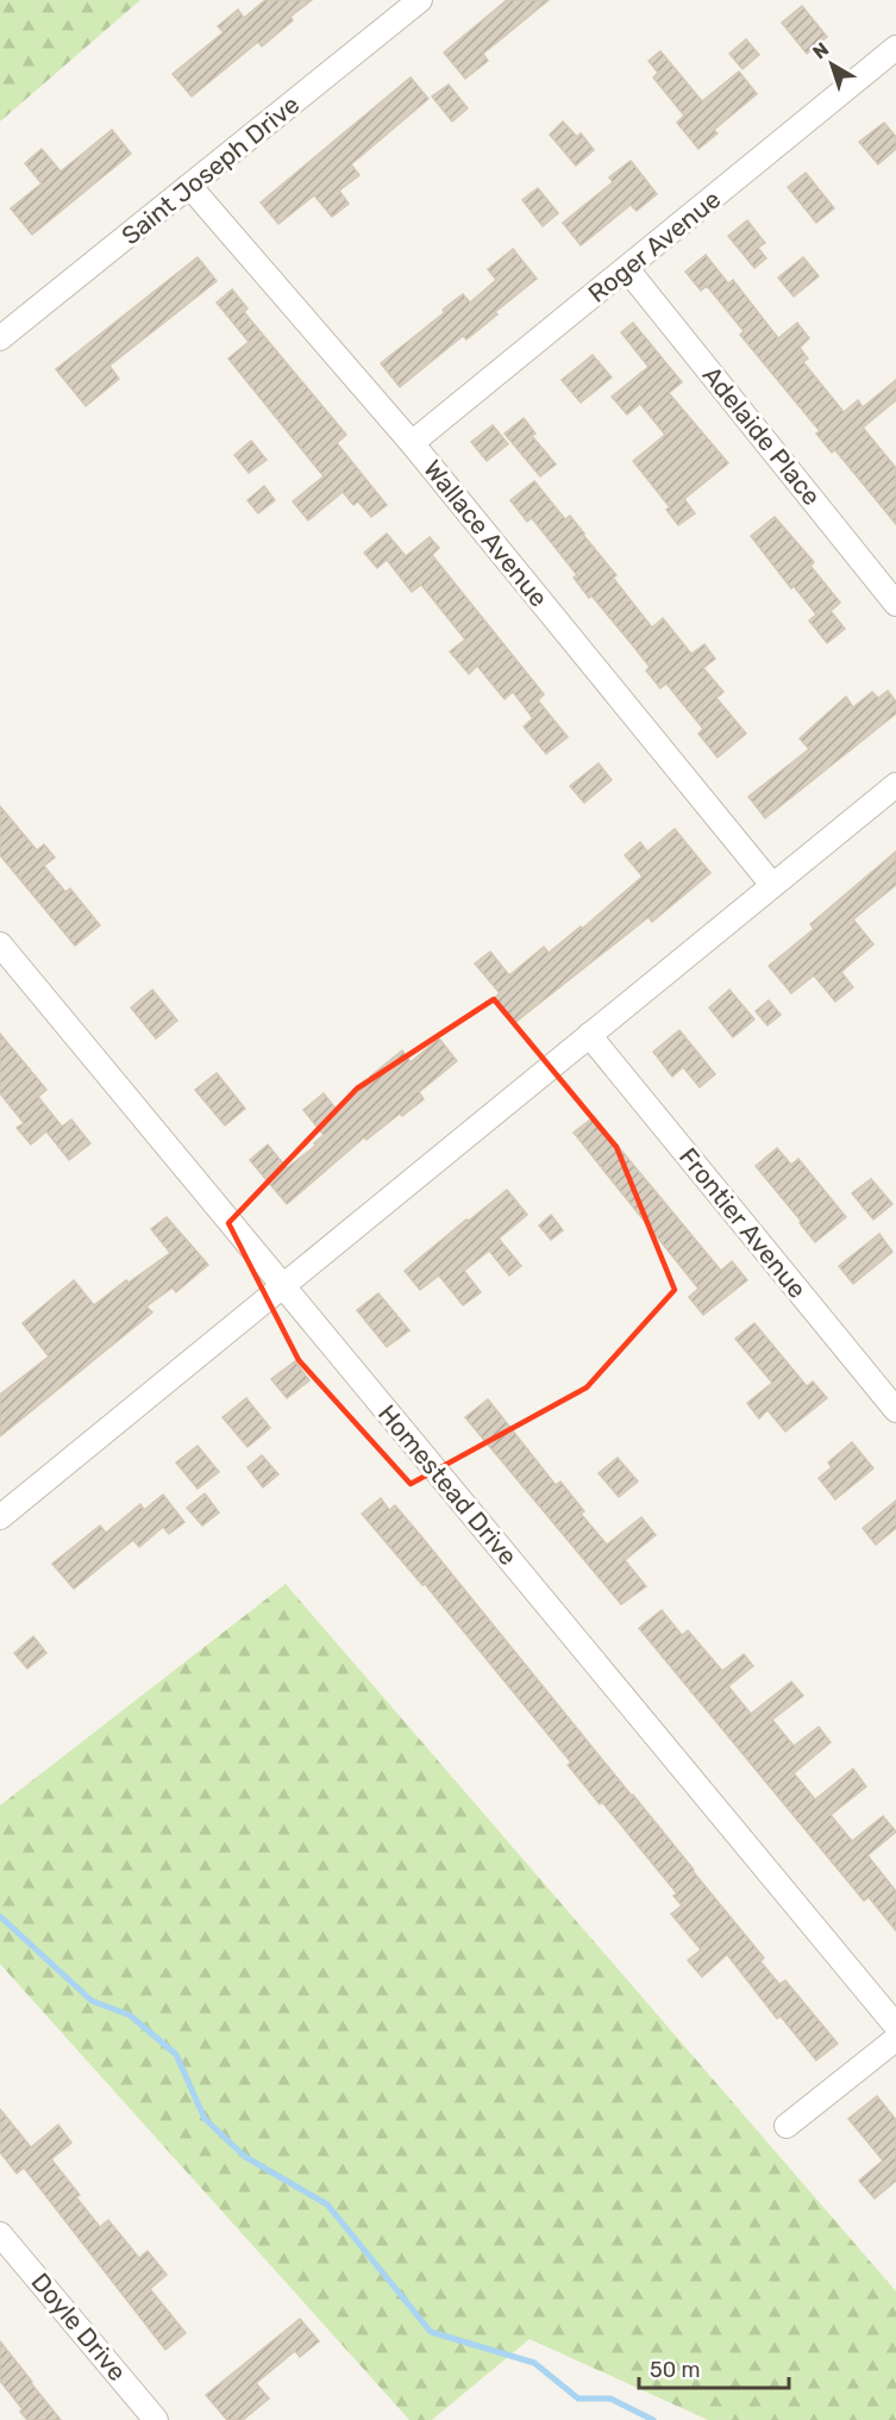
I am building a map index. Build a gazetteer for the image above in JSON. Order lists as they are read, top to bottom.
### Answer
{
  "streets": {
    "street": [
      "Saint Joseph Drive",
      "Roger Avenue",
      "Adelaide Place",
      "Wallace Avenue",
      "Frontier Avenue",
      "Homestead Drive",
      "Doyle Drive"
    ]
  },
  "crossings": [
    ["Saint Joseph Drive", "Wallace Avenue"],
    ["Roger Avenue", "Adelaide Place"],
    ["Roger Avenue", "Wallace Avenue"]
  ],
  "scale_bar": "50 m",
  "north": "top left"
}
